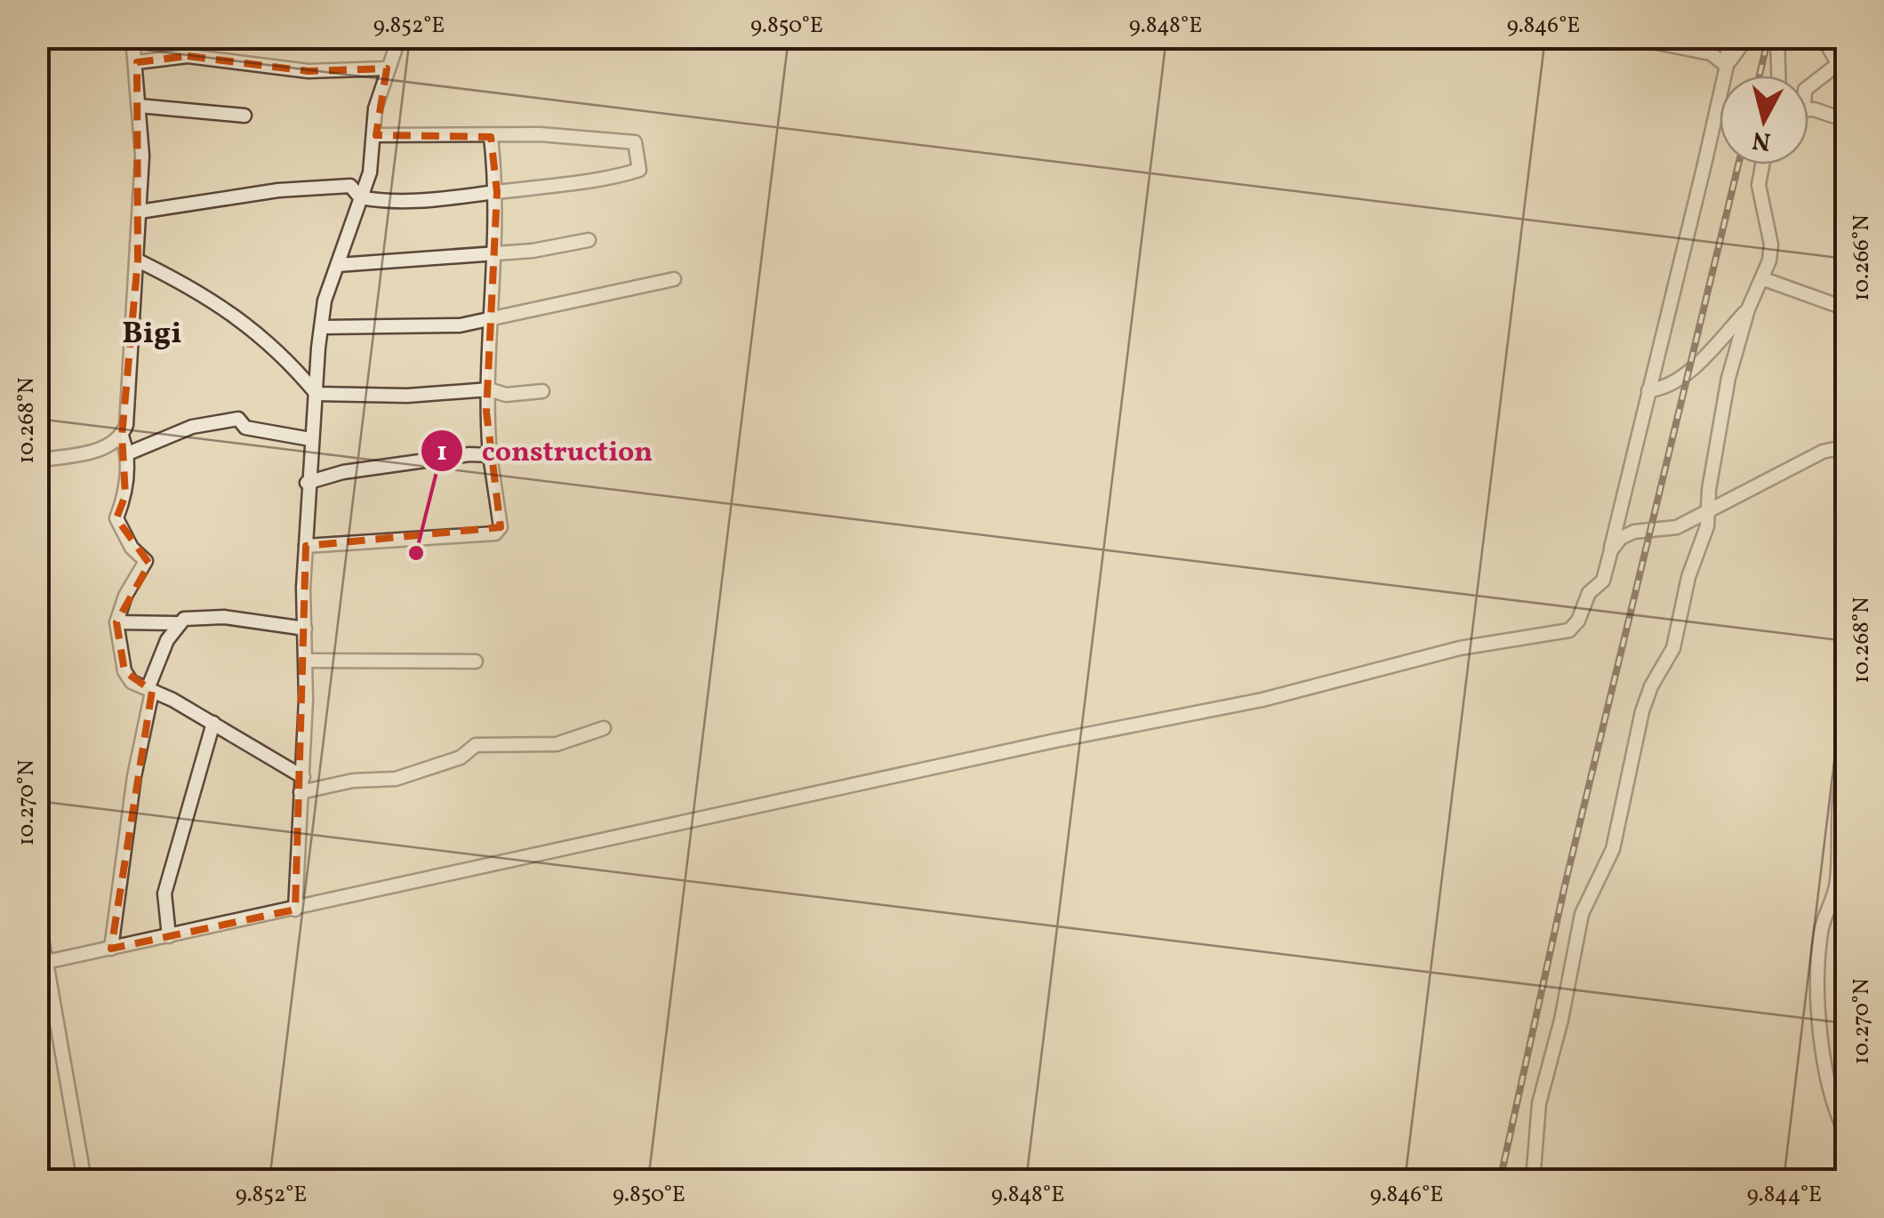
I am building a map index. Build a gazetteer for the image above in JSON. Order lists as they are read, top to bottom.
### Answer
{
  "districts": ["Bigi"],
  "places": ["construction"],
  "north": "bottom",
  "coordinates": [
    "9.852°E",
    "9.850°E",
    "9.848°E",
    "9.846°E",
    "10.266°N",
    "10.268°N",
    "10.270°N",
    "9.844°E"
  ]
}
